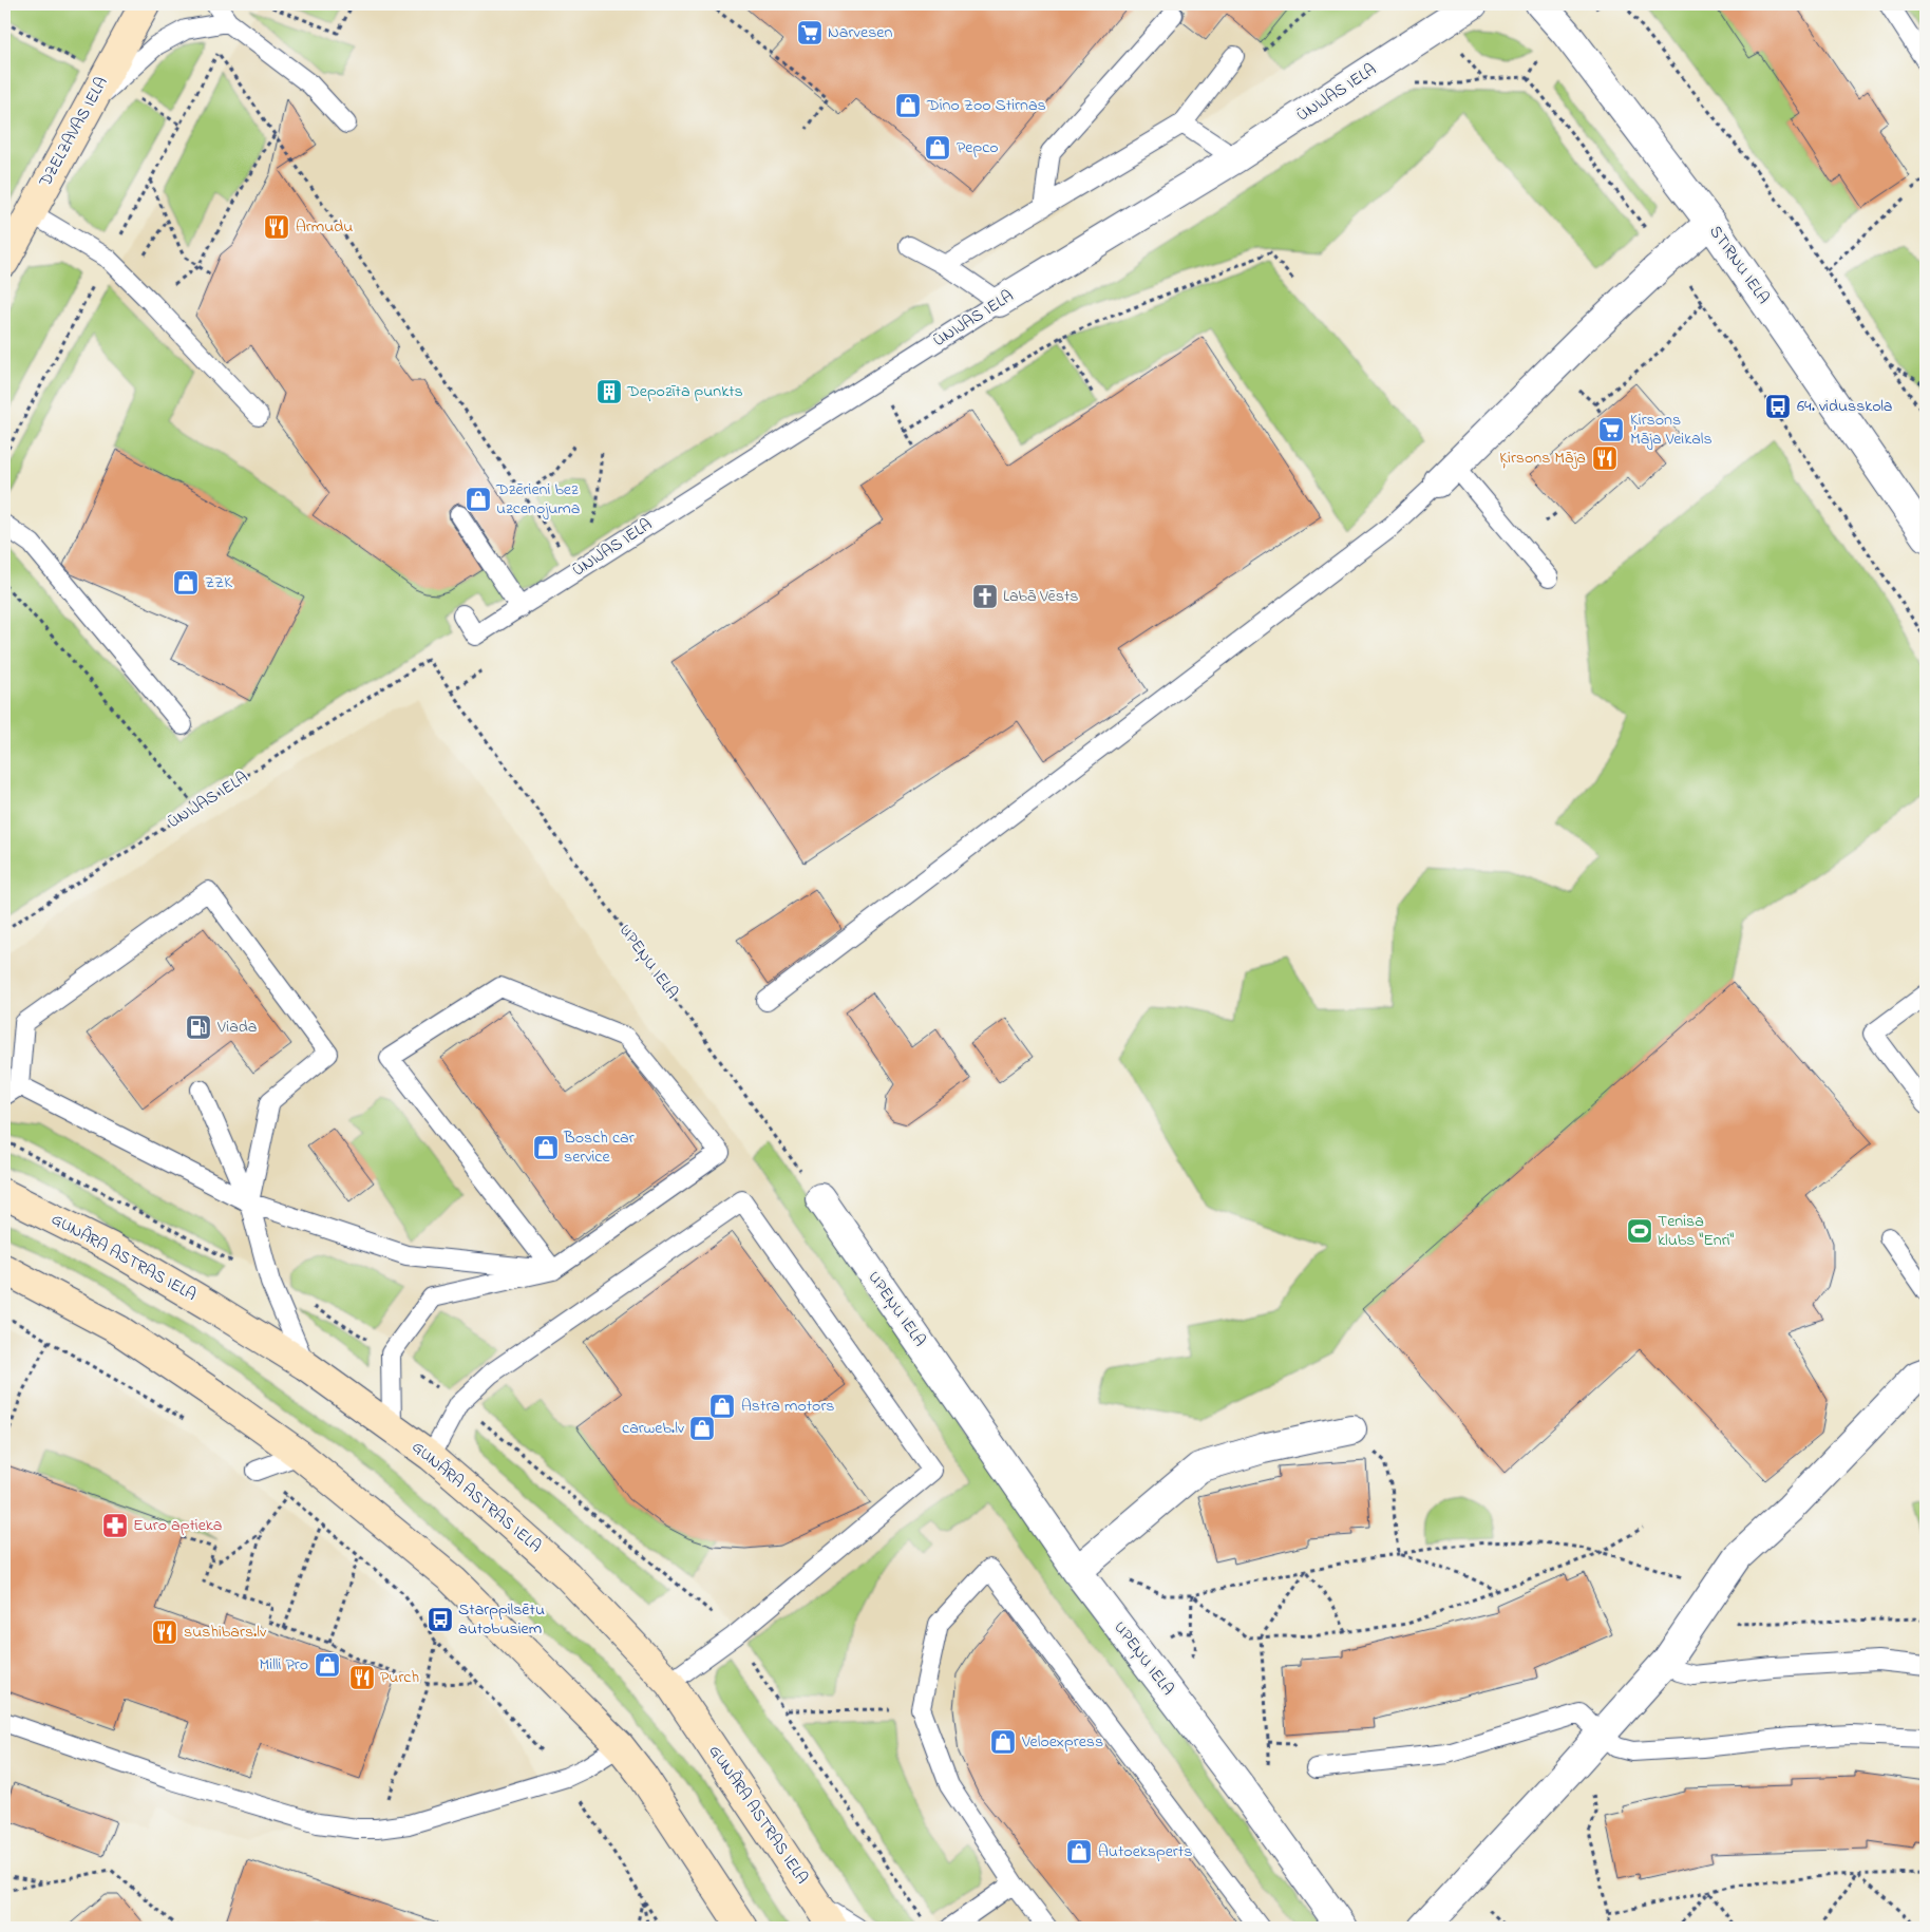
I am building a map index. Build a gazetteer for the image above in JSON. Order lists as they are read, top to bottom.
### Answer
{
  "streets": {
    "main road": ["DZELZAVAS IELA", "GUNĀRA ASTRAS IELA"],
    "street": ["ŪNIJAS IELA", "STIRNU IELA", "UPEŅU IELA"]
  },
  "crossings": [
    ["ŪNIJAS IELA", "UPEŅU IELA"]
  ],
  "places": {
    "supermarket": ["Narvesen", "Ķirsons Māja Veikals"],
    "shop": [
      "Dino Zoo Stirnas",
      "Pepco",
      "Dzērieni bez uzcenojuma",
      "ZZK",
      "Bosch car service",
      "Astra motors",
      "carweb.lv",
      "Milli Pro",
      "Veloexpress",
      "Autoeksperts"
    ],
    "restaurant": [
      "Armudu",
      "Ķirsons Māja",
      "sushibars.lv",
      "Purch"
    ],
    "building": ["Depozīta punkts"],
    "bus stop": ["64. vidusskola", "Starppilsētu autobusiem"],
    "church": ["Labā Vēsts"],
    "fuel station": ["Viada"],
    "sports": ["Tenisa klubs \"Enri\""],
    "pharmacy": ["Euro aptieka"]
  }
}
